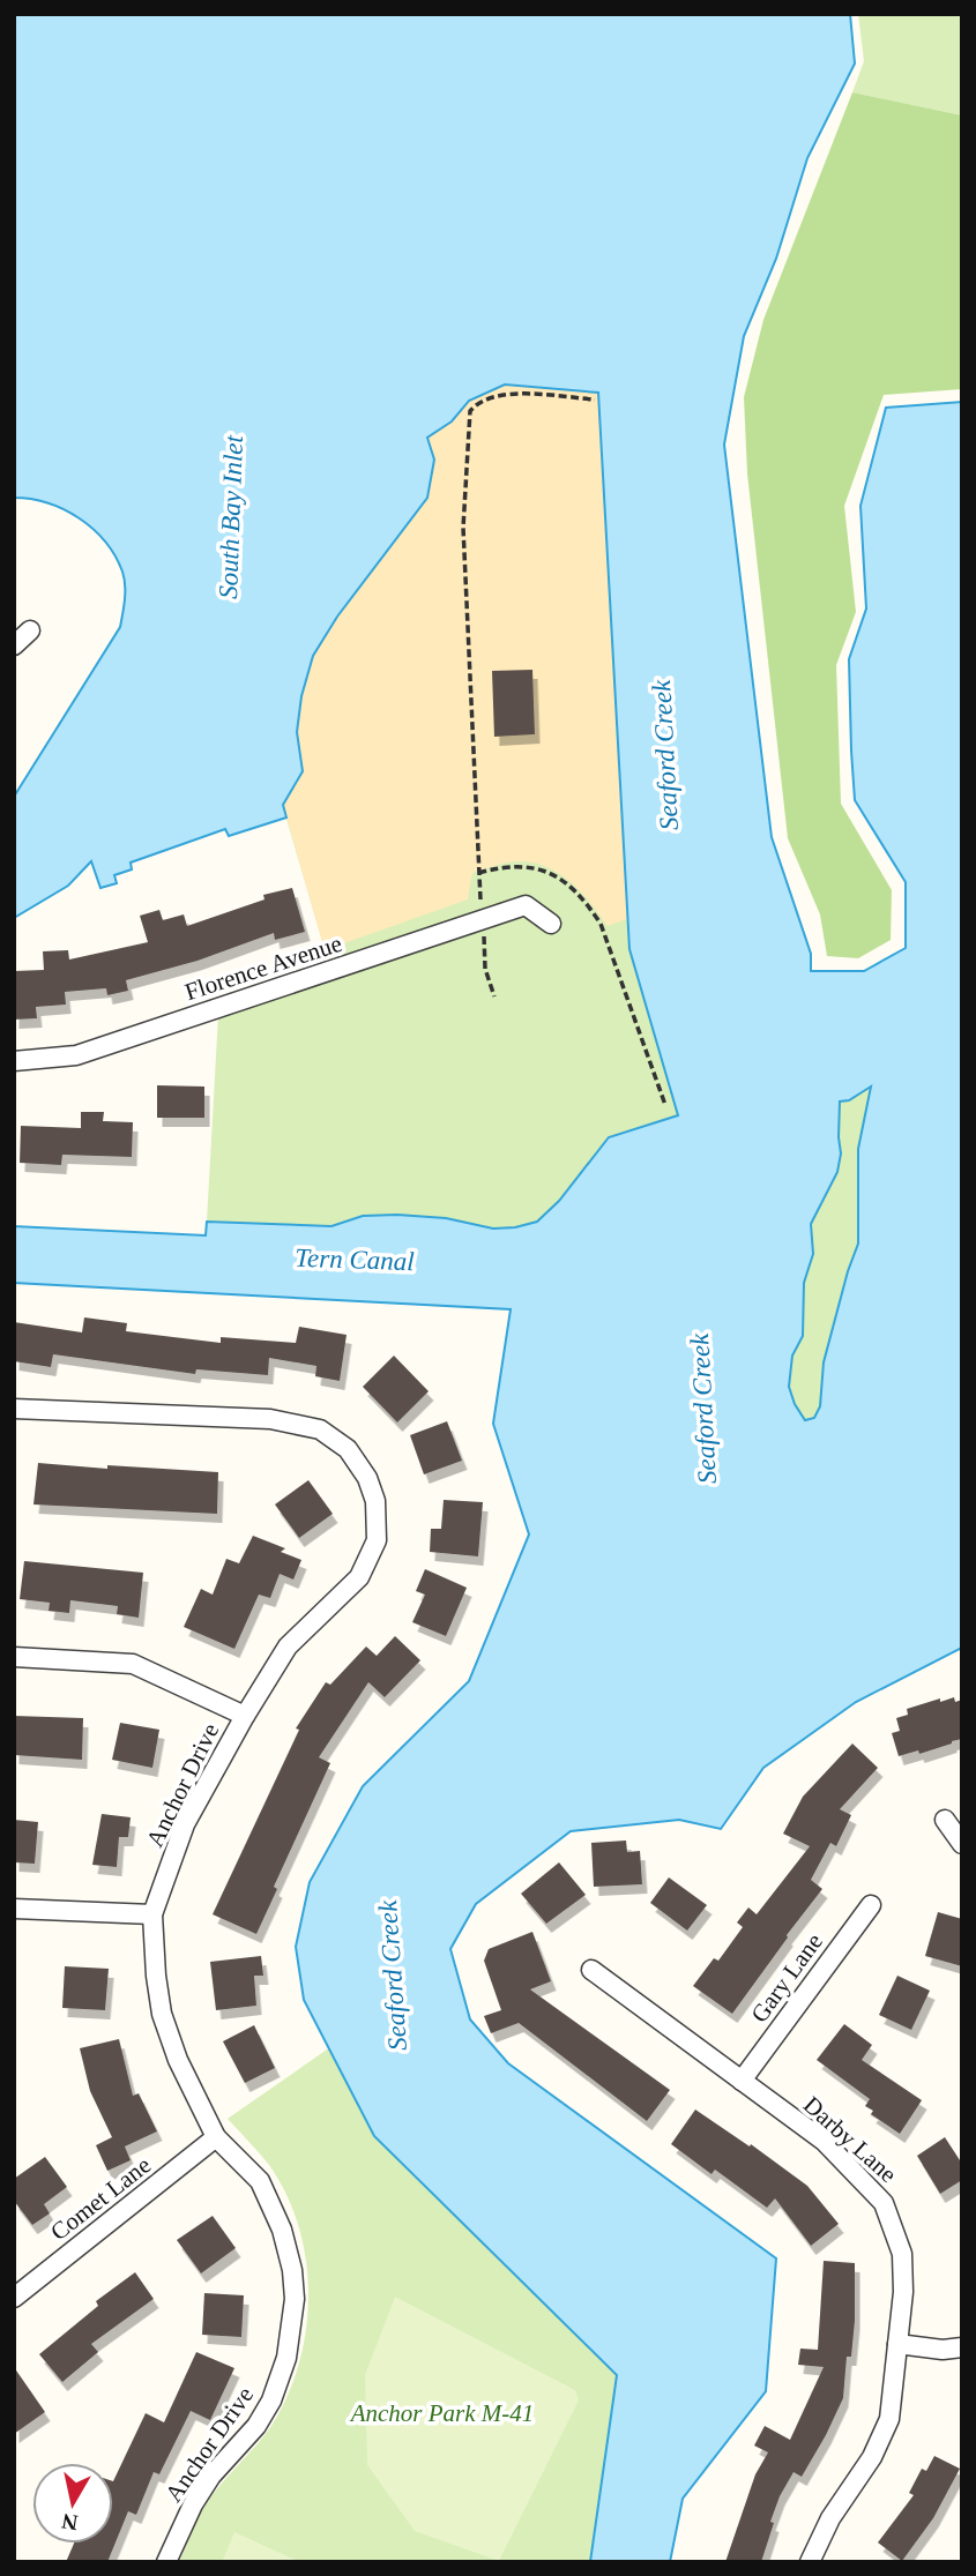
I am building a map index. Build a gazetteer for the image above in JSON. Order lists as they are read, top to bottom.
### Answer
{
  "streets": {
    "street": [
      "Florence Avenue",
      "Anchor Drive",
      "Gary Lane",
      "Darby Lane",
      "Comet Lane"
    ]
  },
  "crossings": [
    ["Anchor Drive", "Comet Lane"],
    ["Gary Lane", "Darby Lane"]
  ],
  "water": ["South Bay Inlet", "Seaford Creek", "Tern Canal"],
  "parks": ["Anchor Park M-41"],
  "north": "bottom"
}
